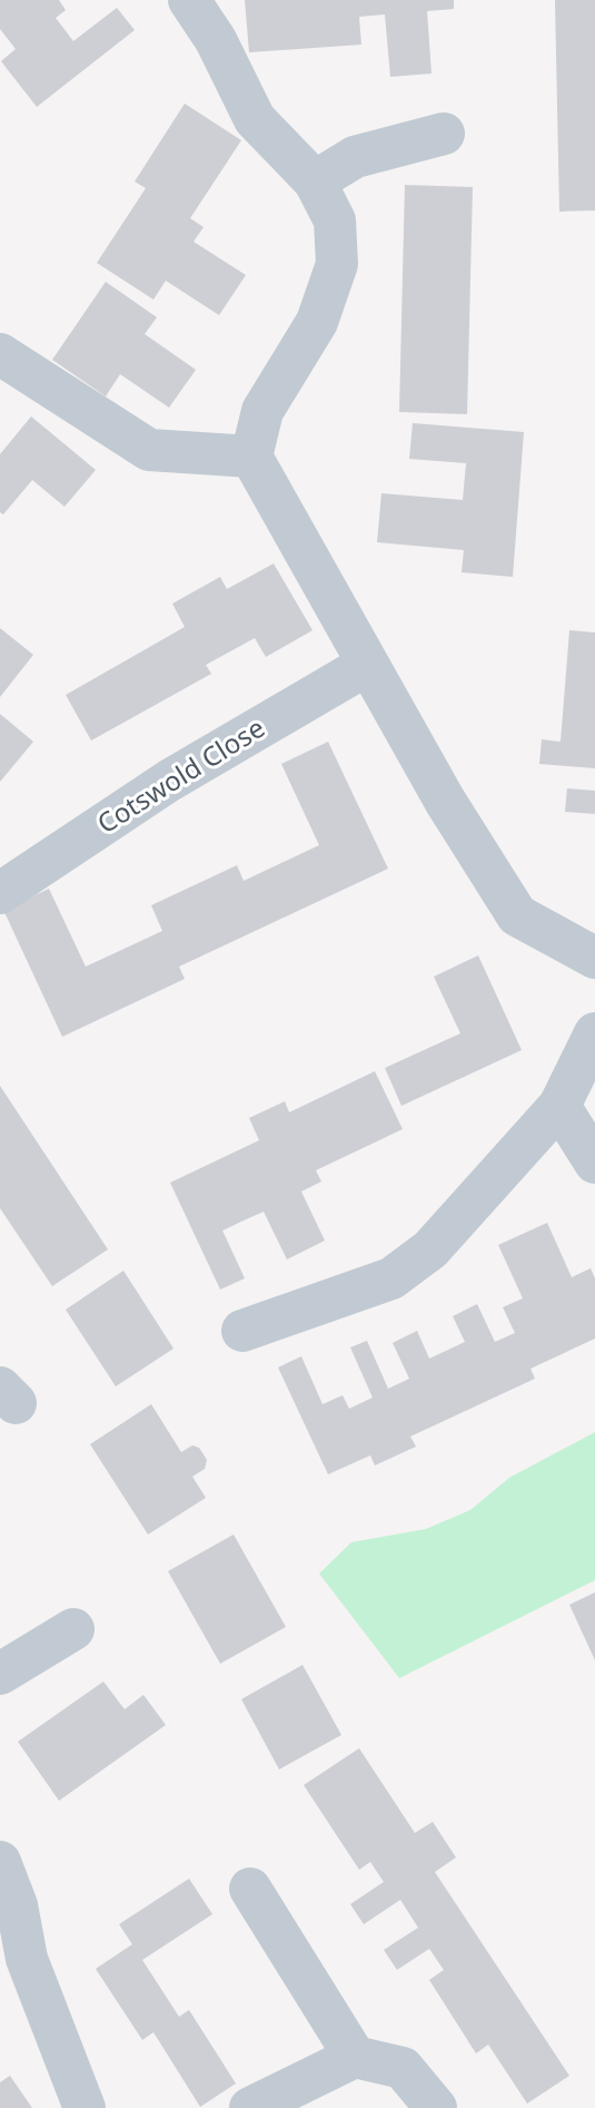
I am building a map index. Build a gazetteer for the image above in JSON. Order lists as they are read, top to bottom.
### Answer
{
  "streets": {
    "street": ["Cotswold Close"]
  }
}
